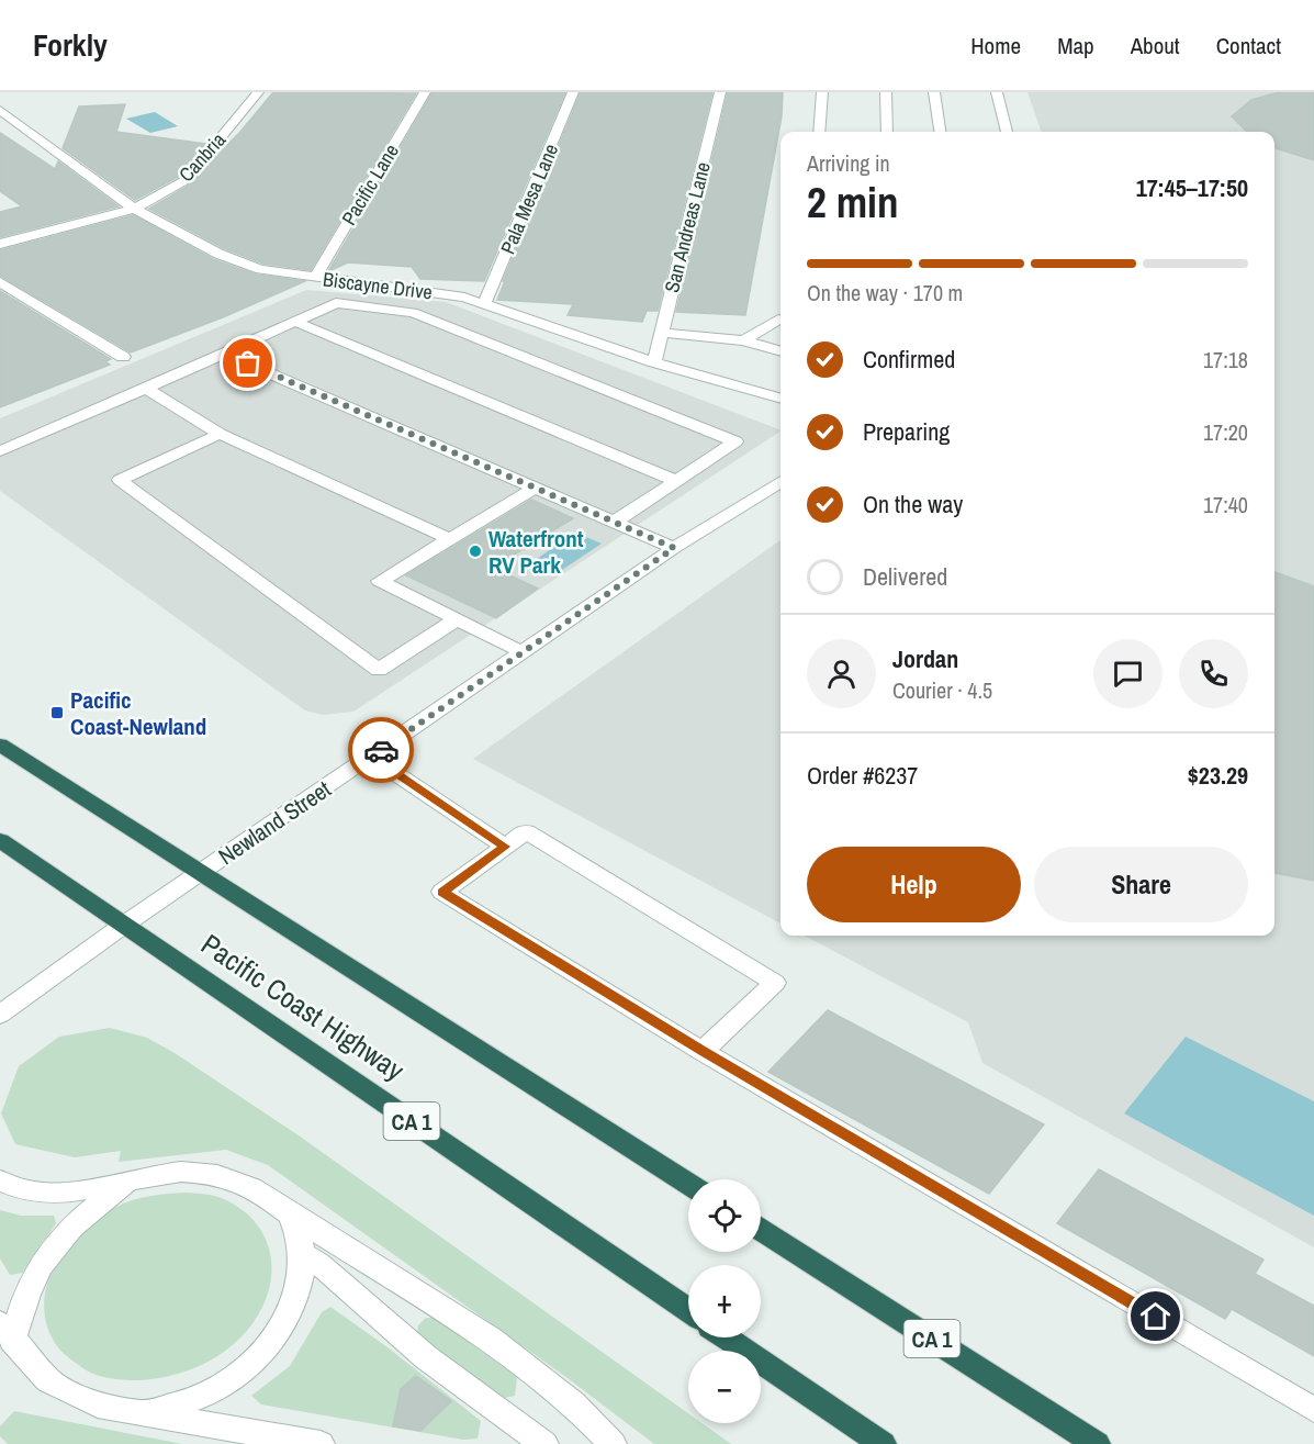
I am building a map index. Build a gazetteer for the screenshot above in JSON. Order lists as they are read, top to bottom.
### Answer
{
  "streets": {
    "highway": ["Pacific Coast Highway", "CA 1"],
    "street": [
      "Canbria",
      "Pacific Lane",
      "Pala Mesa Lane",
      "San Andreas Lane",
      "Biscayne Drive",
      "Newland Street"
    ]
  },
  "crossings": [
    ["Canbria", "Biscayne Drive"],
    ["Pacific Lane", "Biscayne Drive"],
    ["Pala Mesa Lane", "Biscayne Drive"],
    ["San Andreas Lane", "Biscayne Drive"],
    ["Newland Street", "Pacific Coast Highway"]
  ],
  "places": {
    "other": ["Waterfront RV Park"],
    "transit": ["Pacific Coast-Newland"]
  },
  "page": {
    "header": "Forkly",
    "nav": [
      "Home",
      "Map",
      "About",
      "Contact"
    ],
    "heading": ["2 min", "Arriving in", "17:45–17:50"],
    "panel": [
      "Jordan",
      "Courier · 4.5",
      "Order #6237",
      "$23.29"
    ],
    "bar": "On the way · 170 m",
    "list": [
      ["Confirmed", "17:18"],
      ["Preparing", "17:20"],
      ["On the way", "17:40"],
      "Delivered"
    ],
    "buttons": ["Help", "Share"],
    "map_buttons": ["+", "−"]
  }
}
